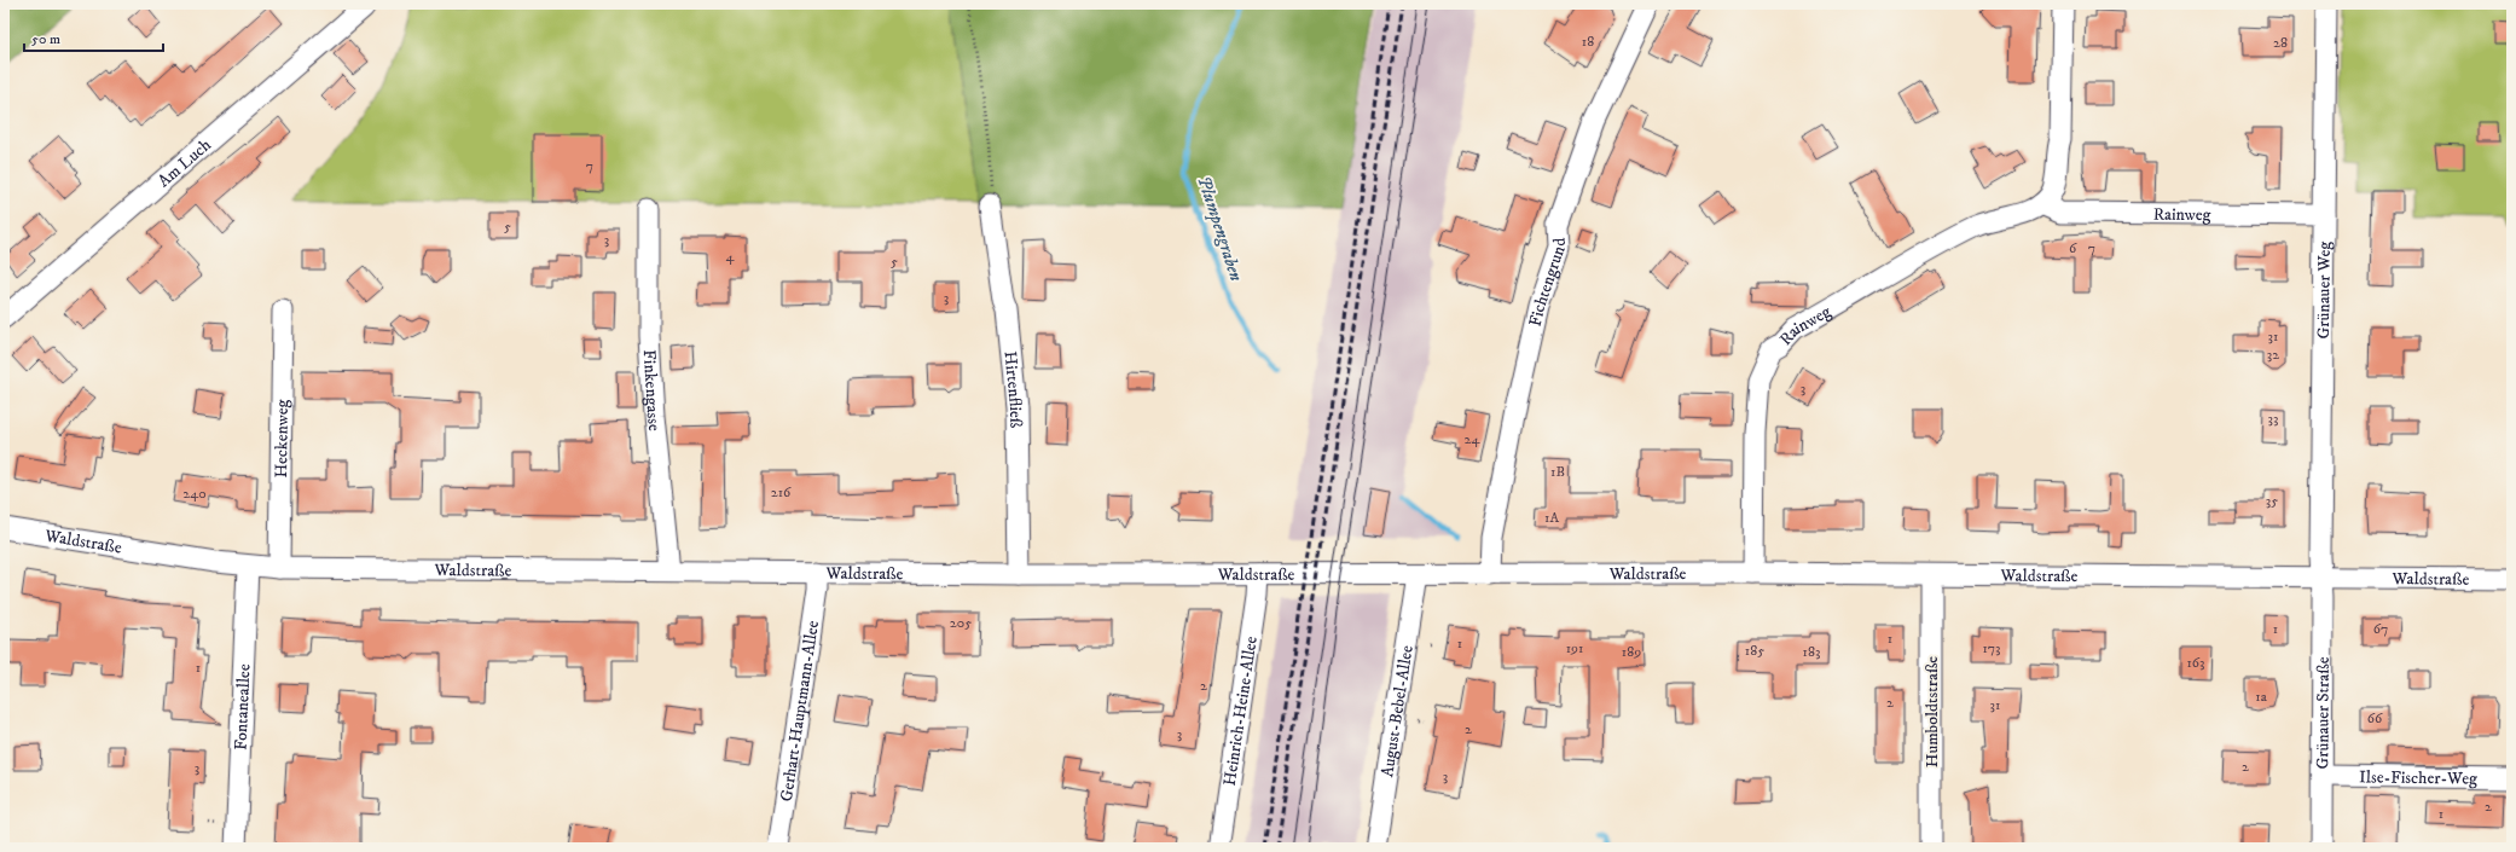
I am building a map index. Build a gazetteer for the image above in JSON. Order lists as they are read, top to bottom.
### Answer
{
  "streets": {
    "street": [
      "Am Luch",
      "Rainweg",
      "Fichtengrund",
      "Grünauer Weg",
      "Hirtenfließ",
      "Finkengasse",
      "Heckenweg",
      "Waldstraße",
      "Fontaneallee",
      "Gerhart-Hauptmann-Allee",
      "Heinrich-Heine-Allee",
      "August-Bebel-Allee",
      "Humboldtstraße",
      "Grünauer Straße",
      "Ilse-Fischer-Weg"
    ]
  },
  "crossings": [
    ["Rainweg", "Grünauer Weg"],
    ["Rainweg", "Waldstraße"],
    ["Fichtengrund", "Waldstraße"],
    ["Grünauer Weg", "Waldstraße"],
    ["Grünauer Weg", "Grünauer Straße"],
    ["Hirtenfließ", "Waldstraße"],
    ["Finkengasse", "Waldstraße"],
    ["Heckenweg", "Waldstraße"],
    ["Waldstraße", "Fontaneallee"],
    ["Waldstraße", "Gerhart-Hauptmann-Allee"],
    ["Waldstraße", "Heinrich-Heine-Allee"],
    ["Waldstraße", "August-Bebel-Allee"],
    ["Waldstraße", "Humboldtstraße"],
    ["Waldstraße", "Grünauer Straße"],
    ["Grünauer Straße", "Ilse-Fischer-Weg"]
  ],
  "water": ["Plumpengraben"],
  "house_numbers": [
    "18",
    "28",
    "7",
    "5",
    "3",
    "6",
    "7",
    "4",
    "5",
    "3",
    "31",
    "32",
    "3",
    "33",
    "24",
    "1B",
    "216",
    "240",
    "35",
    "1A",
    "205",
    "1",
    "67",
    "1",
    "1",
    "191",
    "173",
    "185",
    "189",
    "183",
    "163",
    "1",
    "2",
    "1a",
    "2",
    "31",
    "66",
    "2",
    "3",
    "2",
    "3",
    "3",
    "2",
    "1"
  ],
  "scale_bar": "50 m"
}
